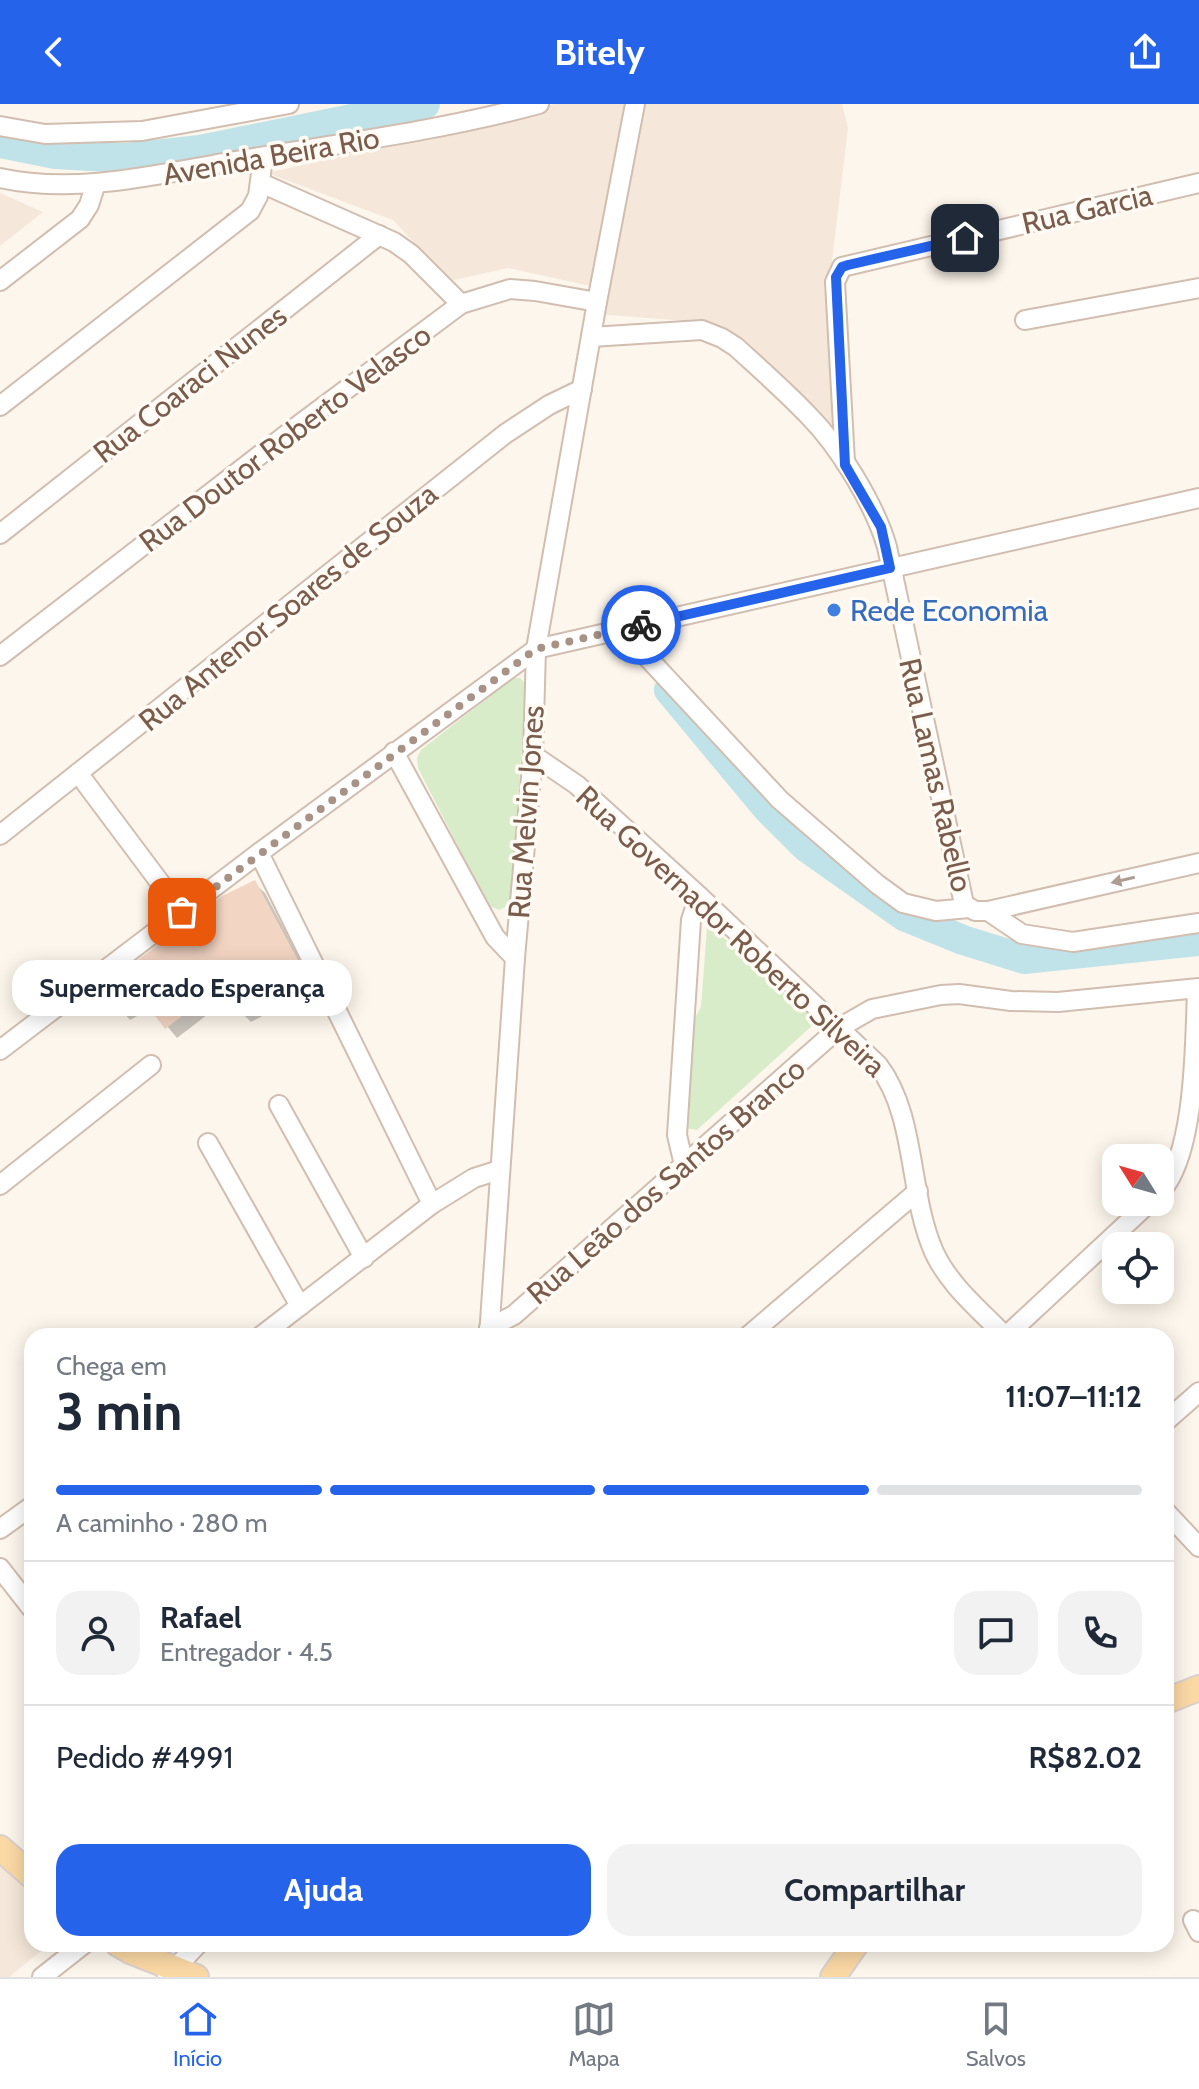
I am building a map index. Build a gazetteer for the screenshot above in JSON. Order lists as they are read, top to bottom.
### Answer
{
  "streets": {
    "street": [
      "Avenida Beira Rio",
      "Rua Garcia",
      "Rua Coaraci Nunes",
      "Rua Doutor Roberto Velasco",
      "Rua Antenor Soares de Souza",
      "Rua Lamas Rabello",
      "Rua Melvin Jones",
      "Rua Governador Roberto Silveira",
      "Rua Leão dos Santos Branco"
    ]
  },
  "crossings": [
    ["Rua Garcia", "Rua Lamas Rabello"],
    ["Rua Doutor Roberto Velasco", "Rua Melvin Jones"],
    ["Rua Antenor Soares de Souza", "Rua Melvin Jones"],
    ["Rua Lamas Rabello", "Rua Melvin Jones"],
    ["Rua Melvin Jones", "Rua Governador Roberto Silveira"],
    ["Rua Governador Roberto Silveira", "Rua Leão dos Santos Branco"]
  ],
  "places": ["Rede Economia", "Supermercado Esperança"],
  "north": "top left",
  "page": {
    "header": "Bitely",
    "bubble": "Supermercado Esperança",
    "heading": ["3 min", "Chega em", "11:07–11:12"],
    "panel": [
      "Rafael",
      "Entregador · 4.5",
      "Pedido #4991",
      "R$82.02"
    ],
    "bar": "A caminho · 280 m",
    "buttons": ["Ajuda", "Compartilhar"],
    "tabs": ["Início", "Mapa", "Salvos"]
  }
}
